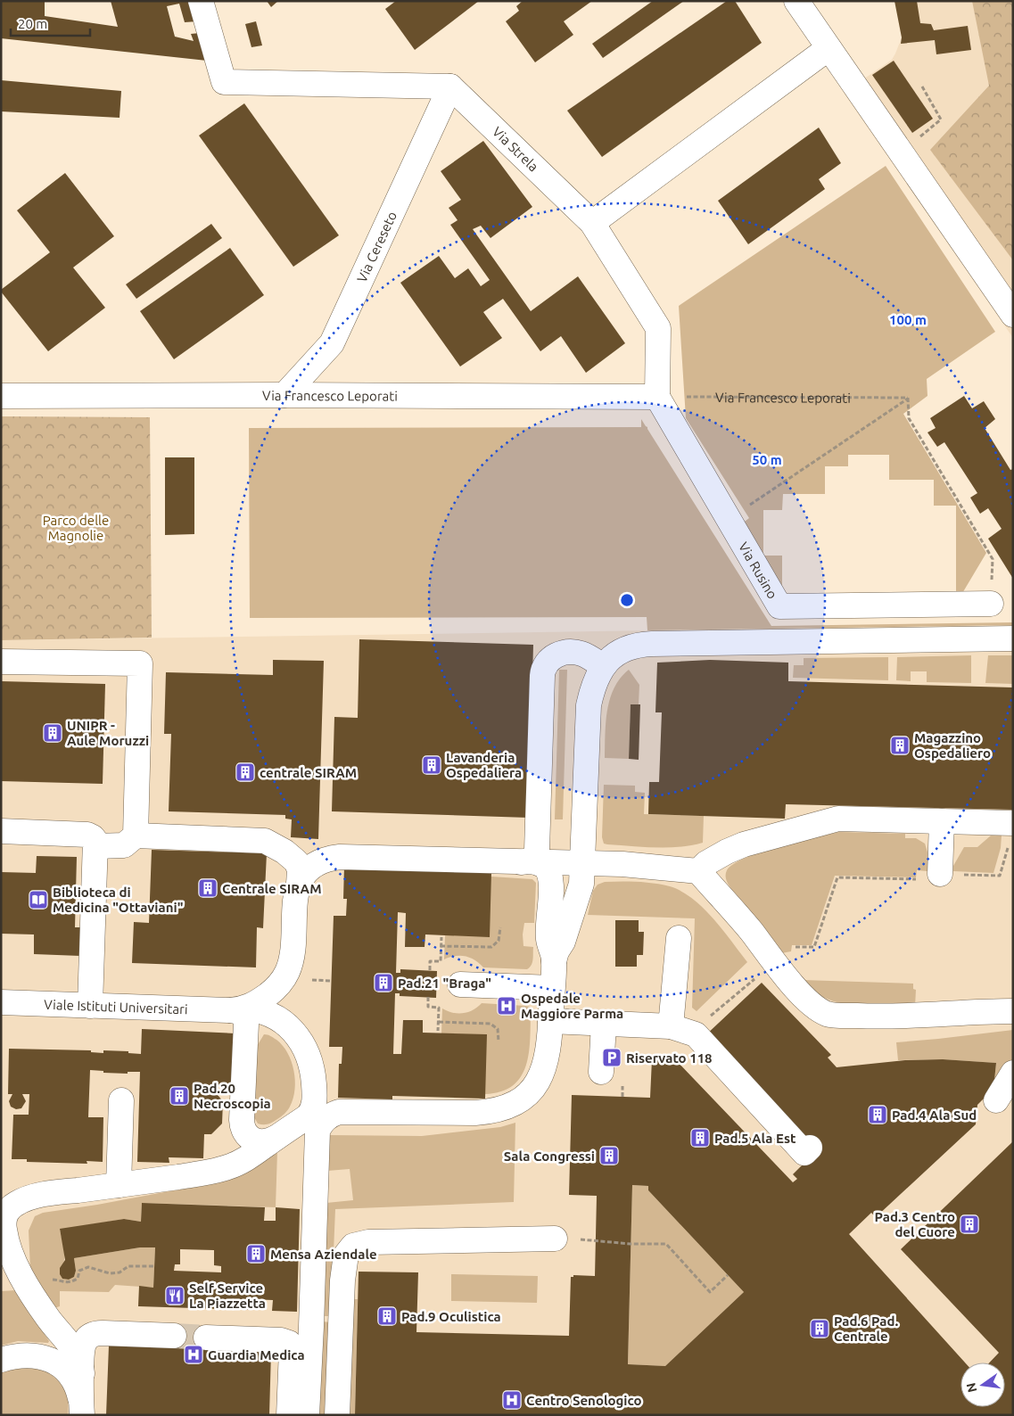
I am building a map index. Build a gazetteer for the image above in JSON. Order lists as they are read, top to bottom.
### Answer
{
  "streets": {
    "street": [
      "Via Strela",
      "Via Cereseto",
      "Via Francesco Leporati",
      "Via Rusino",
      "Viale Istituti Universitari"
    ]
  },
  "crossings": [
    ["Via Strela", "Via Cereseto"],
    ["Via Cereseto", "Via Francesco Leporati"],
    ["Via Francesco Leporati", "Via Rusino"]
  ],
  "parks": ["Parco delle Magnolie"],
  "places": {
    "building": [
      "UNIPR - Aule Moruzzi",
      "Magazzino Ospedaliero",
      "Lavanderia Ospedaliera",
      "centrale SIRAM",
      "Centrale SIRAM",
      "Pad.21 \"Braga\"",
      "Pad.20 Necroscopia",
      "Pad.4 Ala Sud",
      "Pad.5 Ala Est",
      "Sala Congressi",
      "Pad.3 Centro del Cuore",
      "Mensa Aziendale",
      "Pad.9 Oculistica",
      "Pad.6 Pad. Centrale"
    ],
    "library": ["Biblioteca di Medicina \"Ottaviani\""],
    "hospital": ["Ospedale Maggiore Parma", "Guardia Medica", "Centro Senologico"],
    "parking": ["Riservato 118"],
    "restaurant": ["Self Service La Piazzetta"]
  },
  "scale_bar": "20 m",
  "north": "left",
  "rings": ["100 m", "50 m"]
}
